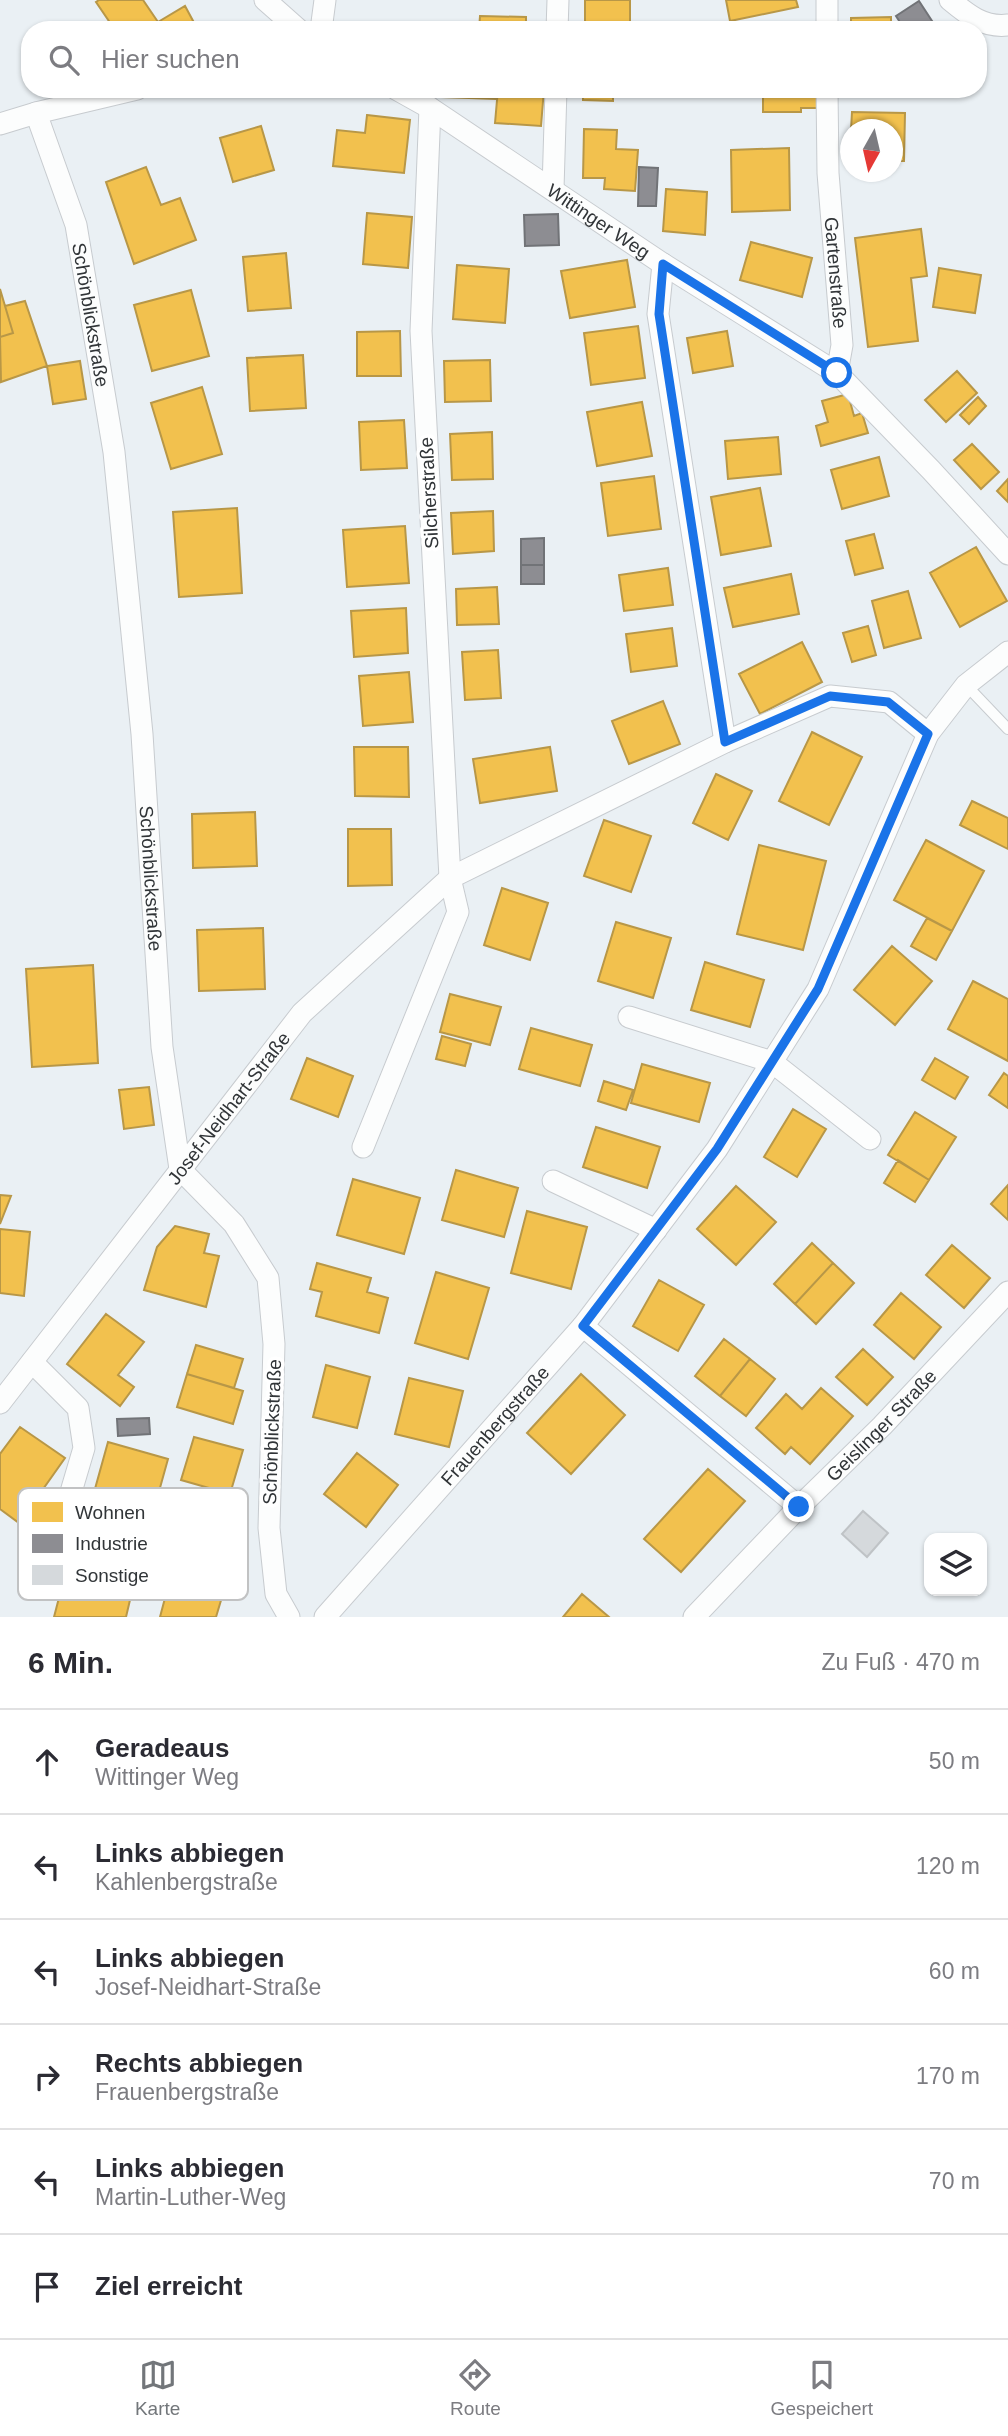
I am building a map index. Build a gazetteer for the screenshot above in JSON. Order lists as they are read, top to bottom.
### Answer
{
  "streets": {
    "street": [
      "Wittinger Weg",
      "Gartenstraße",
      "Schönblickstraße",
      "Silcherstraße",
      "Josef-Neidhart-Straße",
      "Geislinger Straße",
      "Frauenbergstraße"
    ]
  },
  "crossings": [
    ["Wittinger Weg", "Gartenstraße"],
    ["Wittinger Weg", "Silcherstraße"],
    ["Schönblickstraße", "Josef-Neidhart-Straße"],
    ["Silcherstraße", "Josef-Neidhart-Straße"],
    ["Josef-Neidhart-Straße", "Frauenbergstraße"]
  ],
  "legend": ["Wohnen", "Industrie", "Sonstige"],
  "north": "bottom",
  "page": {
    "search": "Hier suchen",
    "heading": ["6 Min.", "Zu Fuß · 470 m"],
    "list": [
      ["Geradeaus", "Wittinger Weg", "50 m"],
      ["Links abbiegen", "Kahlenbergstraße", "120 m"],
      ["Links abbiegen", "Josef-Neidhart-Straße", "60 m"],
      ["Rechts abbiegen", "Frauenbergstraße", "170 m"],
      ["Links abbiegen", "Martin-Luther-Weg", "70 m"],
      "Ziel erreicht"
    ],
    "nav": ["Karte", "Route", "Gespeichert"]
  }
}
